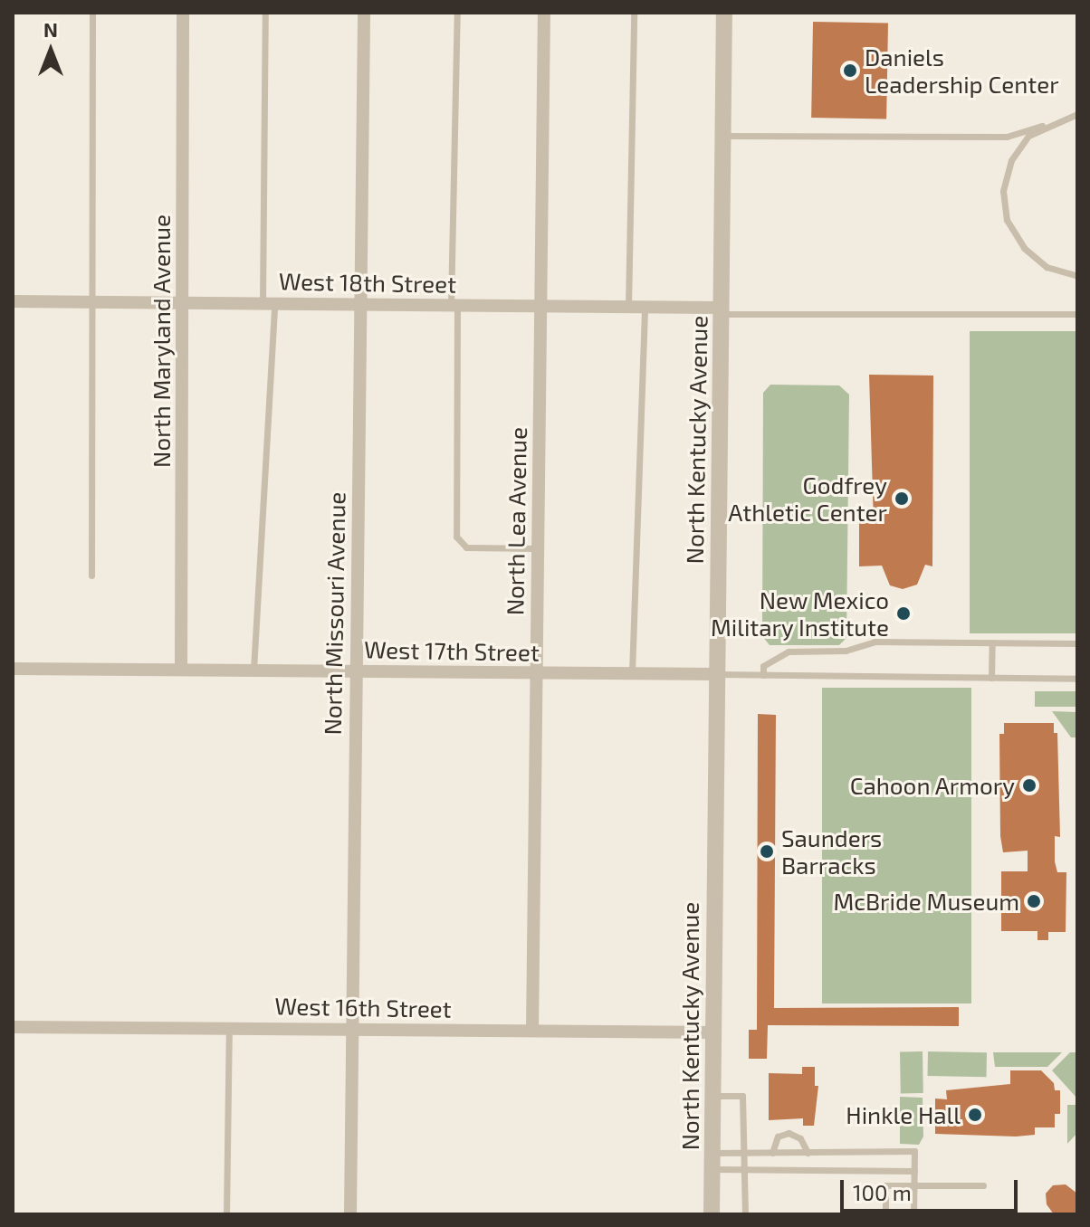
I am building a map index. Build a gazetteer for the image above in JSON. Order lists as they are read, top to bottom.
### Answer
{
  "streets": {
    "street": [
      "West 18th Street",
      "North Maryland Avenue",
      "North Kentucky Avenue",
      "North Lea Avenue",
      "North Missouri Avenue",
      "West 17th Street",
      "West 16th Street"
    ]
  },
  "crossings": [
    ["West 18th Street", "North Maryland Avenue"],
    ["West 18th Street", "North Kentucky Avenue"],
    ["West 18th Street", "North Lea Avenue"],
    ["West 18th Street", "North Missouri Avenue"],
    ["North Maryland Avenue", "West 17th Street"],
    ["North Kentucky Avenue", "West 17th Street"],
    ["North Kentucky Avenue", "West 16th Street"],
    ["North Lea Avenue", "West 17th Street"],
    ["North Lea Avenue", "West 16th Street"],
    ["North Missouri Avenue", "West 17th Street"],
    ["North Missouri Avenue", "West 16th Street"]
  ],
  "places": [
    "Daniels Leadership Center",
    "Godfrey Athletic Center",
    "New Mexico Military Institute",
    "Cahoon Armory",
    "Saunders Barracks",
    "McBride Museum",
    "Hinkle Hall"
  ],
  "scale_bar": "100 m",
  "north": "top"
}
